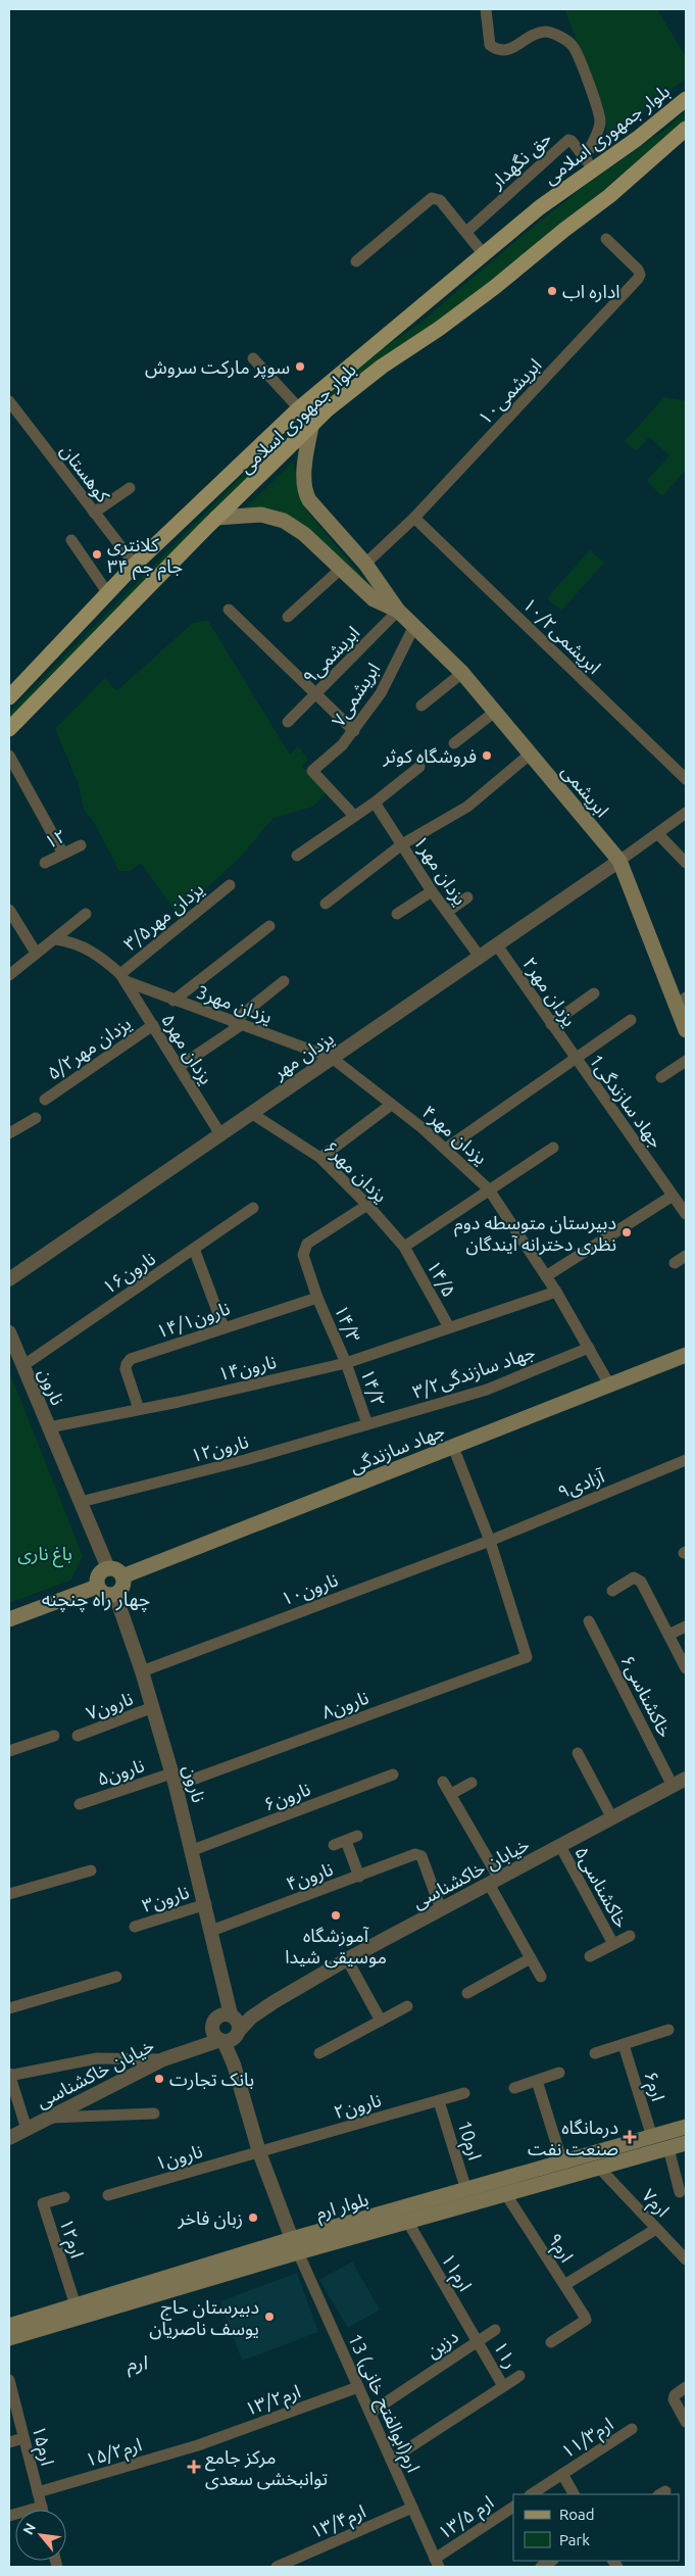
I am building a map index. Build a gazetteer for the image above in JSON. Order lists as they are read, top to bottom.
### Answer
{
  "streets": {
    "main road": [
      "بلوار جمهوری اسلامی",
      "ابریشمی",
      "جهاد سازندگی",
      "بلوار ارم"
    ],
    "street": [
      "حق نگهدار",
      "ابریشمی۱۰",
      "کوهستان",
      "۱۰/۲ابریشمی",
      "ابریشمی۹",
      "ابریشمی۷",
      "۱۲",
      "یزدان مهر۱",
      "۳/۵یزدان مهر",
      "یزدان مهر۲",
      "3یزدان مهر",
      "۵/۲یزدان مهر",
      "یزدان مهر۵",
      "یزدان مهر",
      "1جهاد سازندگی",
      "یزدان مهر۴",
      "یزدان مهر۶",
      "نارون۱۶",
      "۱۴/۵",
      "۱۴/۱نارون",
      "۱۴/۳",
      "نارون۱۴",
      "۳/۲جهاد سازندگی",
      "نارون",
      "۱۴/۲",
      "نارون۱۲",
      "آزادی۹",
      "نارون۱۰",
      "خاکشناسی۶",
      "نارون۸",
      "نارون۷",
      "نارون۵",
      "نارون۶",
      "خیابان خاکشناسی",
      "نارون۴",
      "خاکشناسی۵",
      "نارون۳",
      "ارم۶",
      "نارون۲",
      "ارم10",
      "نارون۱",
      "ارم۷",
      "ارم۱۲",
      "ارم۹",
      "ارم۱۱",
      "دزین",
      "۱۱ر",
      "۱۳/۲ارم",
      "13 ارم(ابوالفتح خانی)",
      "۱۱/۳ارم",
      "ارم۱۵",
      "۱۵/۲ارم",
      "۱۳/۵ ارم",
      "۱۳/۴ارم"
    ]
  },
  "crossings": [
    ["بلوار جمهوری اسلامی", "حق نگهدار"],
    ["بلوار جمهوری اسلامی", "کوهستان"],
    ["ابریشمی۱۰", "۱۰/۲ابریشمی"],
    ["ابریشمی۹", "ابریشمی"],
    ["ابریشمی۷", "ابریشمی"],
    ["ابریشمی", "یزدان مهر"],
    ["یزدان مهر۱", "یزدان مهر"],
    ["۳/۵یزدان مهر", "3یزدان مهر"],
    ["۳/۵یزدان مهر", "یزدان مهر۵"],
    ["یزدان مهر۲", "یزدان مهر"],
    ["یزدان مهر۲", "1جهاد سازندگی"],
    ["3یزدان مهر", "یزدان مهر۵"],
    ["3یزدان مهر", "یزدان مهر"],
    ["3یزدان مهر", "یزدان مهر۴"],
    ["۵/۲یزدان مهر", "یزدان مهر۵"],
    ["یزدان مهر۵", "یزدان مهر"],
    ["یزدان مهر", "یزدان مهر۴"],
    ["یزدان مهر", "یزدان مهر۶"],
    ["یزدان مهر۴", "نارون۱۴"],
    ["یزدان مهر۴", "۳/۲جهاد سازندگی"],
    ["یزدان مهر۴", "جهاد سازندگی"],
    ["یزدان مهر۶", "۱۴/۵"],
    ["یزدان مهر۶", "۱۴/۳"],
    ["نارون۱۶", "نارون"],
    ["۱۴/۵", "نارون۱۴"],
    ["۱۴/۱نارون", "۱۴/۳"],
    ["۱۴/۱نارون", "نارون۱۴"],
    ["۱۴/۳", "نارون۱۴"],
    ["۱۴/۳", "۱۴/۲"],
    ["نارون۱۴", "نارون"],
    ["نارون۱۴", "۱۴/۲"],
    ["۳/۲جهاد سازندگی", "۱۴/۲"],
    ["۳/۲جهاد سازندگی", "نارون۱۲"],
    ["نارون", "نارون۱۲"],
    ["نارون", "جهاد سازندگی"],
    ["نارون", "نارون۱۰"],
    ["نارون", "نارون۸"],
    ["نارون", "نارون۷"],
    ["نارون", "نارون۵"],
    ["نارون", "نارون۶"],
    ["نارون", "خیابان خاکشناسی"],
    ["نارون", "نارون۴"],
    ["نارون", "نارون۳"],
    ["۱۴/۲", "نارون۱۲"],
    ["آزادی۹", "نارون۱۰"],
    ["آزادی۹", "نارون۸"],
    ["نارون۱۰", "نارون۸"],
    ["خاکشناسی۶", "خیابان خاکشناسی"],
    ["نارون۸", "نارون۵"],
    ["خیابان خاکشناسی", "نارون۴"],
    ["خیابان خاکشناسی", "خاکشناسی۵"],
    ["ارم۶", "بلوار ارم"],
    ["نارون۲", "ارم10"],
    ["نارون۲", "نارون۱"],
    ["ارم10", "بلوار ارم"],
    ["ارم۷", "بلوار ارم"],
    ["بلوار ارم", "ارم۱۲"],
    ["بلوار ارم", "ارم۹"],
    ["بلوار ارم", "ارم۱۱"],
    ["بلوار ارم", "13 ارم(ابوالفتح خانی)"],
    ["ارم۱۱", "دزین"],
    ["ارم۱۱", "۱۱ر"],
    ["دزین", "۱۱ر"],
    ["دزین", "13 ارم(ابوالفتح خانی)"],
    ["۱۳/۲ارم", "13 ارم(ابوالفتح خانی)"],
    ["۱۳/۲ارم", "۱۵/۲ارم"],
    ["13 ارم(ابوالفتح خانی)", "۱۳/۵ ارم"],
    ["13 ارم(ابوالفتح خانی)", "۱۳/۴ارم"],
    ["ارم۱۵", "۱۵/۲ارم"]
  ],
  "districts": ["چهار راه چنچنه", "ارم"],
  "parks": ["باغ ناری"],
  "places": {
    "other": [
      "اداره اب",
      "سوپر مارکت سروش",
      "کلانتری ۳۴ جام جم",
      "فروشگاه کوثر",
      "دبیرستان متوسطه دوم نظری دخترانه آیندگان",
      "آموزشگاه موسیقی شیدا",
      "بانک تجارت",
      "زبان فاخر",
      "دبیرستان حاج یوسف ناصریان"
    ],
    "health": ["درمانگاه صنعت نفت", "مرکز جامع توانبخشی سعدی"]
  },
  "legend": ["Road", "Park"],
  "north": "top left"
}
